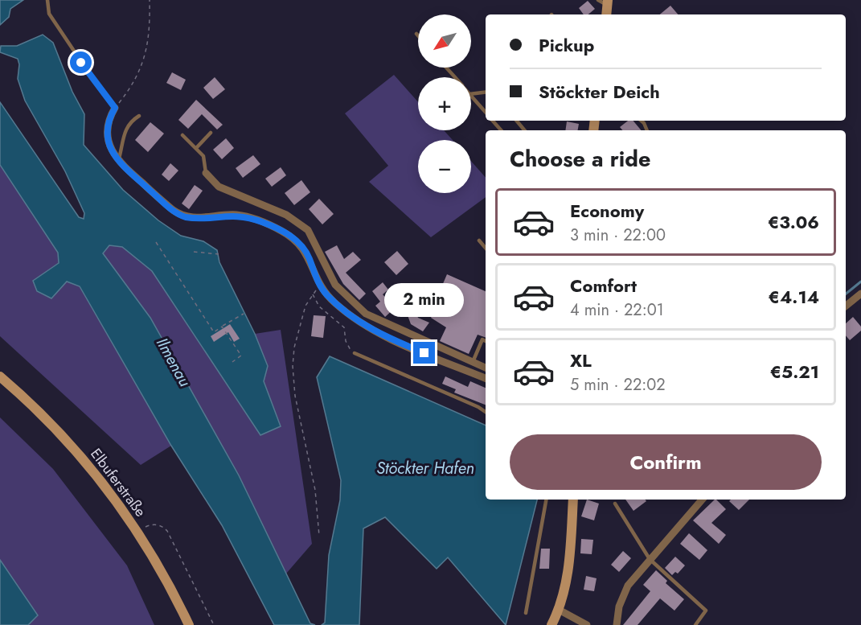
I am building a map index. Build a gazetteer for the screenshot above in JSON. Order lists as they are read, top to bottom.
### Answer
{
  "streets": {
    "street": ["Elbuferstraße"]
  },
  "water": ["Ilmenau", "Stöckter Hafen"],
  "north": "bottom left",
  "page": {
    "map_buttons": ["+", "−"],
    "banner": ["Pickup", "Stöckter Deich"],
    "heading": "Choose a ride",
    "list": [
      {
        "name": "Economy",
        "note": "3 min · 22:00",
        "value": "€3.06"
      },
      {
        "name": "Comfort",
        "note": "4 min · 22:01",
        "value": "€4.14"
      },
      {
        "name": "XL",
        "note": "5 min · 22:02",
        "value": "€5.21"
      }
    ],
    "bubble": "2 min",
    "buttons": "Confirm"
  }
}
